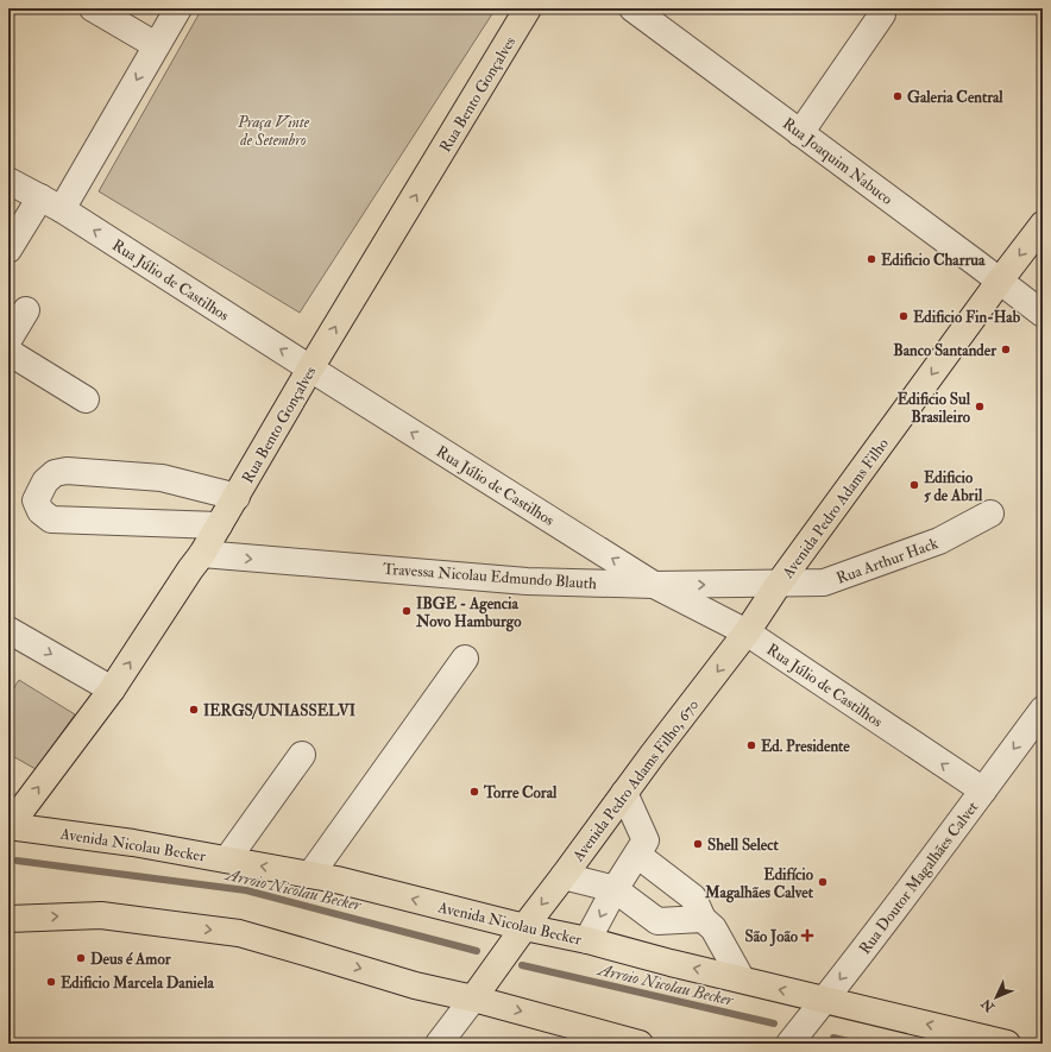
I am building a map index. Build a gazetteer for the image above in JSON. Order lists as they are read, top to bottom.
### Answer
{
  "streets": {
    "main road": [
      "Rua Bento Gonçalves",
      "Avenida Pedro Adams Filho",
      "Avenida Pedro Adams Filho, 670",
      "Avenida Nicolau Becker"
    ],
    "street": [
      "Rua Joaquim Nabuco",
      "Rua Júlio de Castilhos",
      "Rua Arthur Hack",
      "Travessa Nicolau Edmundo Blauth",
      "Rua Doutor Magalhães Calvet"
    ]
  },
  "crossings": [
    ["Rua Bento Gonçalves", "Rua Júlio de Castilhos"],
    ["Rua Bento Gonçalves", "Travessa Nicolau Edmundo Blauth"],
    ["Rua Bento Gonçalves", "Avenida Nicolau Becker"],
    ["Rua Joaquim Nabuco", "Avenida Pedro Adams Filho"],
    ["Rua Júlio de Castilhos", "Avenida Pedro Adams Filho"],
    ["Rua Júlio de Castilhos", "Travessa Nicolau Edmundo Blauth"],
    ["Rua Júlio de Castilhos", "Avenida Pedro Adams Filho, 670"],
    ["Rua Júlio de Castilhos", "Rua Doutor Magalhães Calvet"],
    ["Avenida Pedro Adams Filho", "Rua Arthur Hack"],
    ["Avenida Pedro Adams Filho", "Travessa Nicolau Edmundo Blauth"],
    ["Avenida Pedro Adams Filho", "Avenida Pedro Adams Filho, 670"],
    ["Rua Arthur Hack", "Travessa Nicolau Edmundo Blauth"],
    ["Avenida Pedro Adams Filho, 670", "Avenida Nicolau Becker"],
    ["Avenida Nicolau Becker", "Rua Doutor Magalhães Calvet"]
  ],
  "one_way": [
    "Rua Bento Gonçalves",
    "Rua Júlio de Castilhos",
    "Avenida Pedro Adams Filho",
    "Travessa Nicolau Edmundo Blauth",
    "Avenida Pedro Adams Filho, 670",
    "Rua Doutor Magalhães Calvet"
  ],
  "water": ["Arroio Nicolau Becker"],
  "parks": ["Praça Vinte de Setembro"],
  "places": {
    "other": [
      "Galeria Central",
      "Edificio Charrua",
      "Edificio Fin-Hab",
      "Banco Santander",
      "Edificio Sul Brasileiro",
      "Edificio 5 de Abril",
      "IBGE - Agencia Novo Hamburgo",
      "IERGS/UNIASSELVI",
      "Ed. Presidente",
      "Torre Coral",
      "Shell Select",
      "Edifício Magalhães Calvet",
      "Deus é Amor",
      "Edificio Marcela Daniela"
    ],
    "health": ["São João"]
  },
  "north": "bottom left"
}
